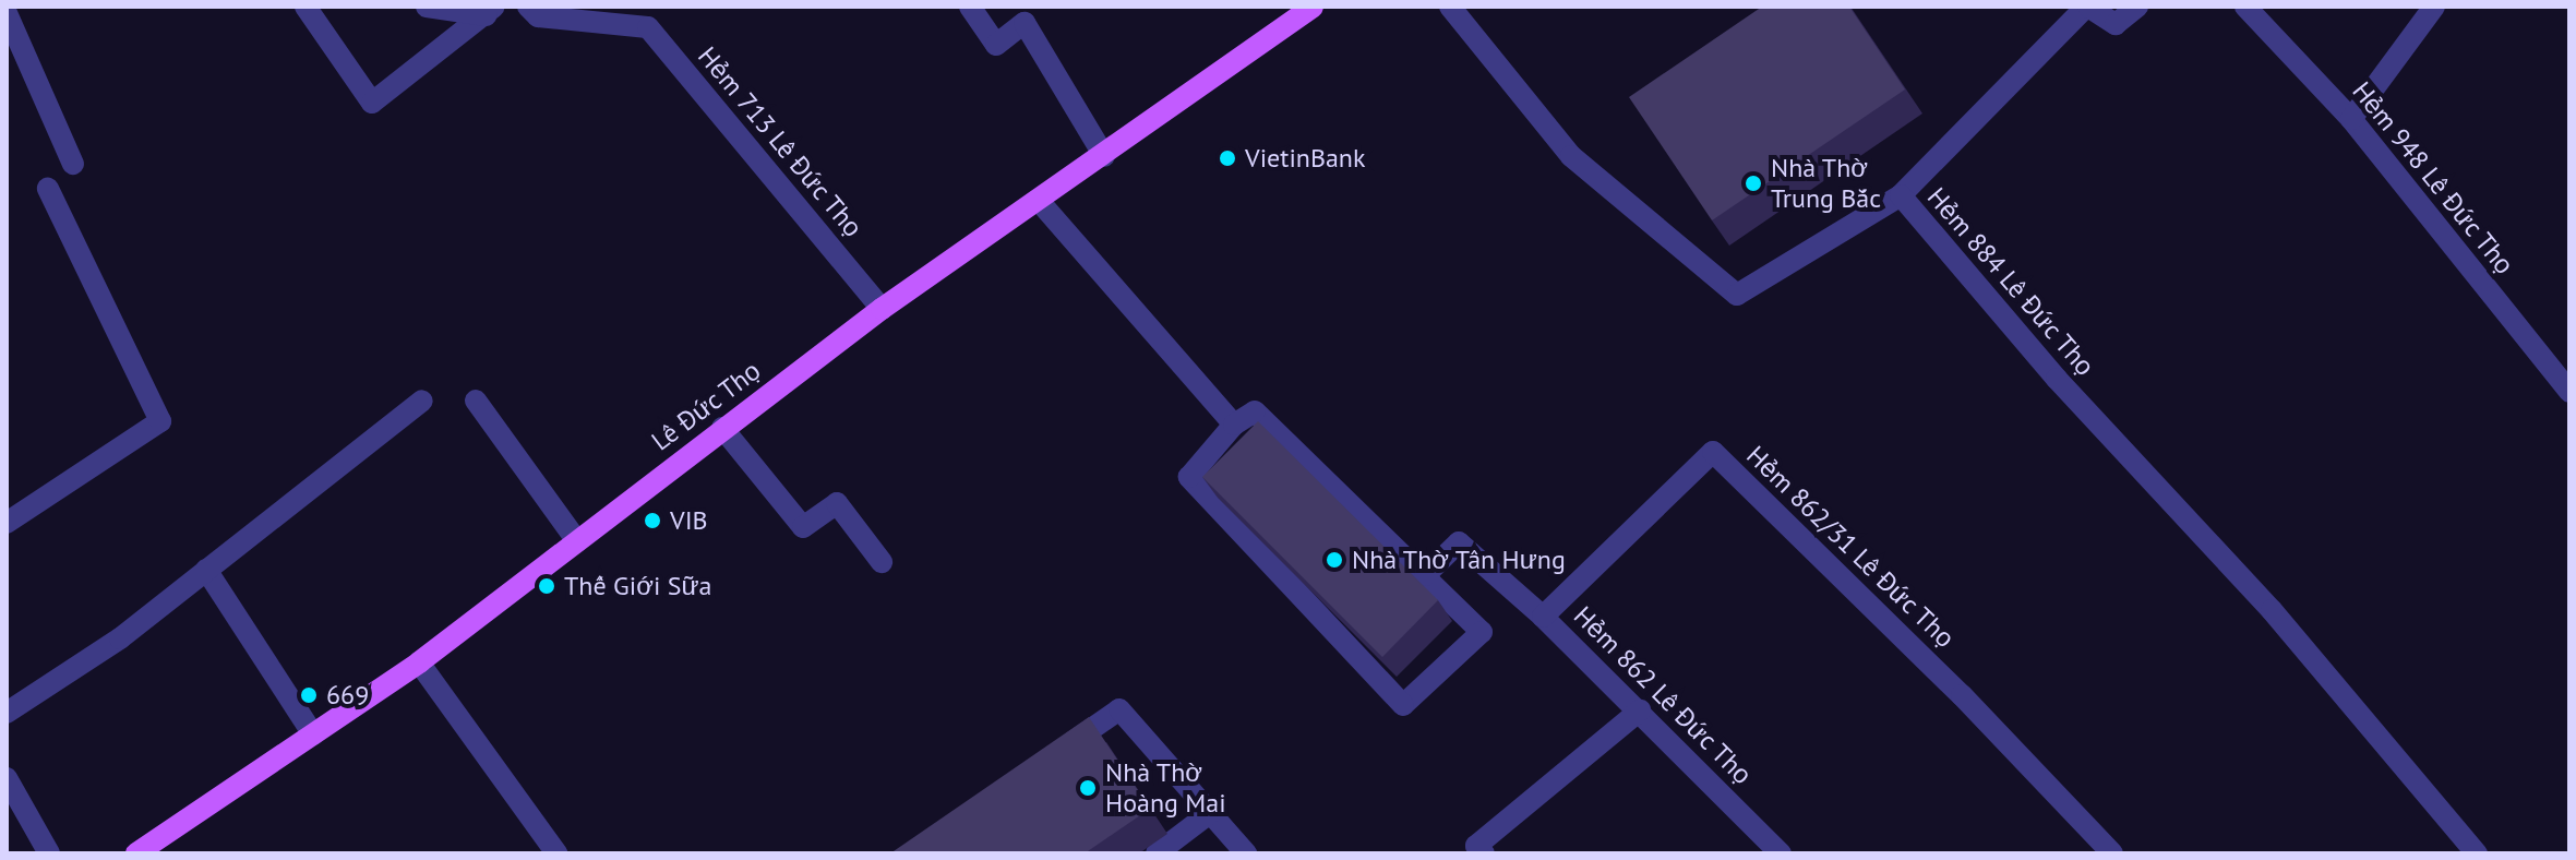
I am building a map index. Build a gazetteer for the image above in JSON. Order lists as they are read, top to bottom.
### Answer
{
  "streets": {
    "main road": ["Lê Đức Thọ"],
    "street": [
      "Hẻm 713 Lê Đức Thọ",
      "Hẻm 948 Lê Đức Thọ",
      "Hẻm 884 Lê Đức Thọ",
      "Hẻm 862/31 Lê Đức Thọ",
      "Hẻm 862 Lê Đức Thọ"
    ]
  },
  "crossings": [
    ["Hẻm 713 Lê Đức Thọ", "Lê Đức Thọ"],
    ["Hẻm 862/31 Lê Đức Thọ", "Hẻm 862 Lê Đức Thọ"]
  ],
  "places": [
    "VietinBank",
    "Nhà Thờ Trung Bắc",
    "VIB",
    "Nhà Thờ Tân Hưng",
    "Thế Giới Sữa",
    "669",
    "Nhà Thờ Hoàng Mai"
  ]
}
